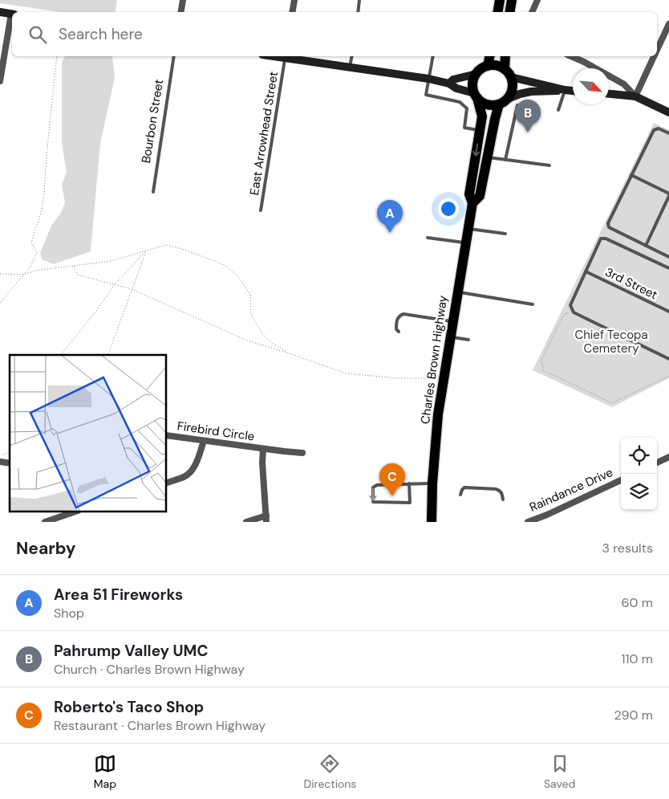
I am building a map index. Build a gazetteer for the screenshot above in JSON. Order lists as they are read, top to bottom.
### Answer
{
  "streets": {
    "main road": ["Charles Brown Highway"],
    "street": ["Firebird Circle", "Raindance Drive"],
    "lane": ["Bourbon Street", "East Arrowhead Street", "3rd Street"]
  },
  "parks": ["Chief Tecopa Cemetery"],
  "north": "bottom right",
  "page": {
    "search": "Search here",
    "pins": ["B", "A", "C"],
    "heading": ["Nearby", "3 results"],
    "list": [
      {
        "mark": "A",
        "name": "Area 51 Fireworks",
        "note": "Shop",
        "value": "60 m"
      },
      {
        "mark": "B",
        "name": "Pahrump Valley UMC",
        "note": "Church · Charles Brown Highway",
        "value": "110 m"
      },
      {
        "mark": "C",
        "name": "Roberto's Taco Shop",
        "note": "Restaurant · Charles Brown Highway",
        "value": "290 m"
      }
    ],
    "nav": ["Map", "Directions", "Saved"]
  }
}
